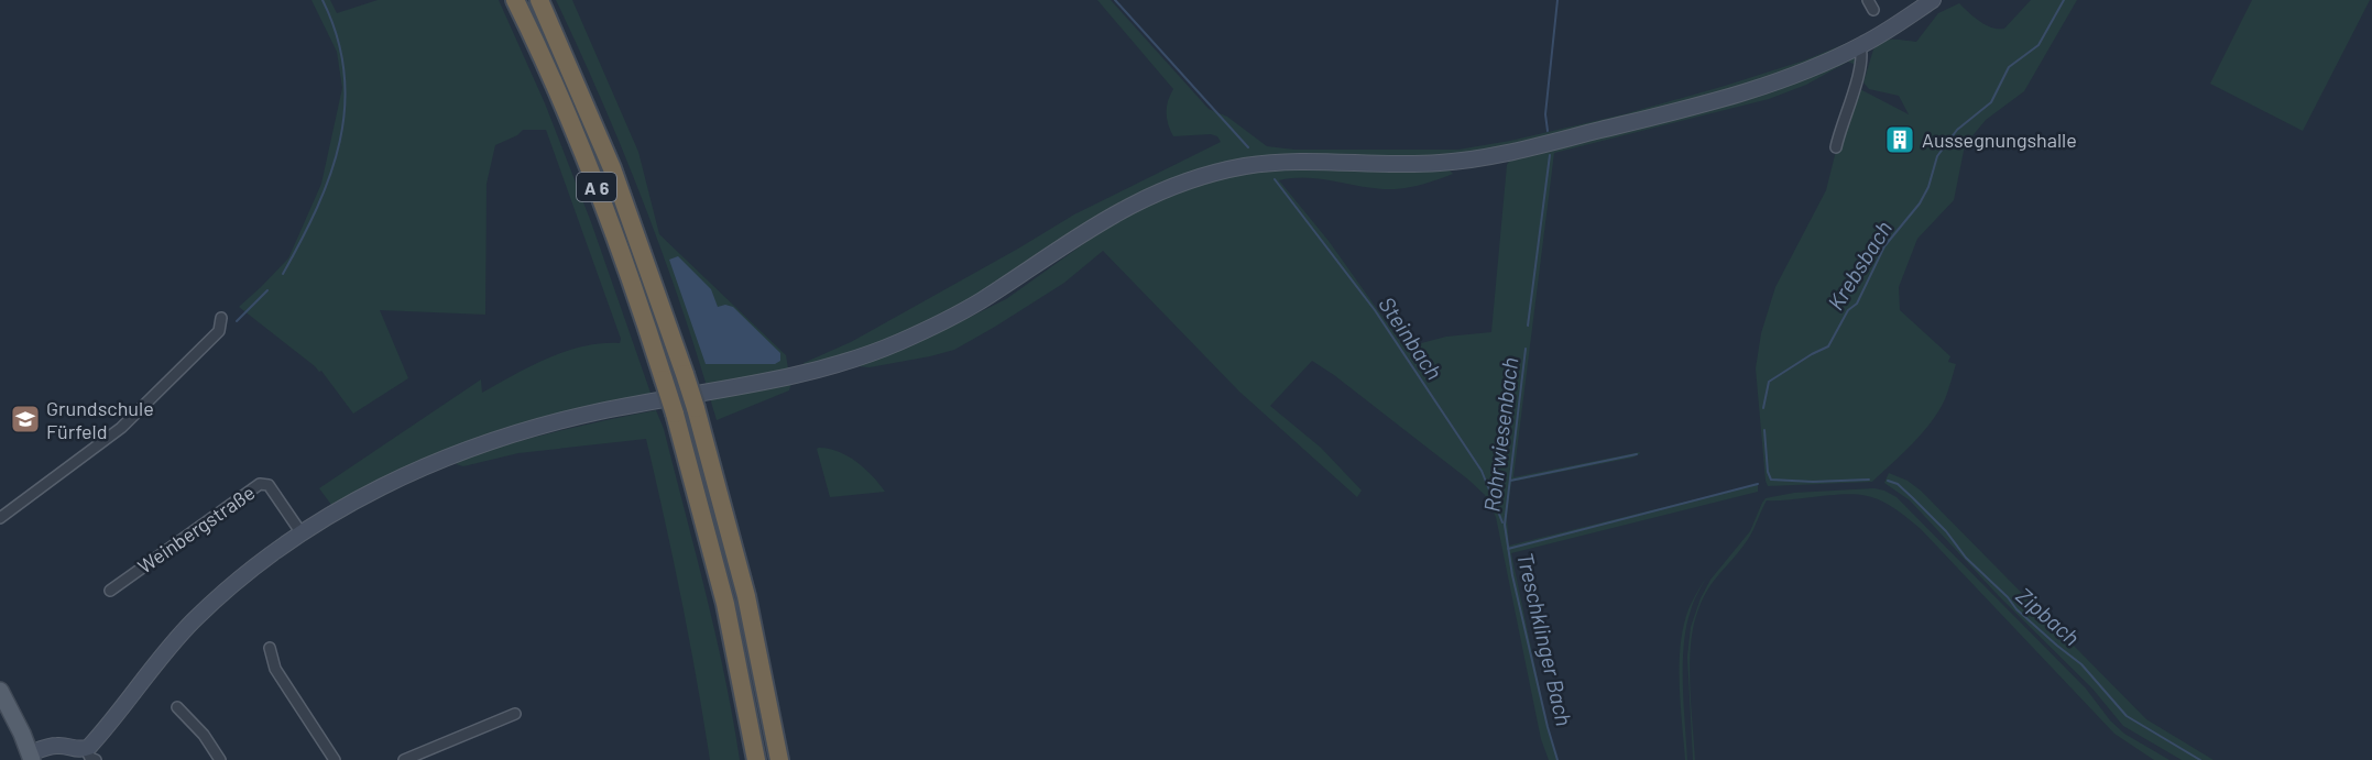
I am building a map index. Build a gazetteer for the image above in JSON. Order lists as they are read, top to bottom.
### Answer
{
  "streets": {
    "highway": ["A 6"],
    "street": ["Weinbergstraße"]
  },
  "water": [
    "Krebsbach",
    "Steinbach",
    "Rohrwiesenbach",
    "Zipbach",
    "Treschklinger Bach"
  ],
  "places": {
    "building": ["Aussegnungshalle"],
    "school or university": ["Grundschule Fürfeld"]
  }
}
